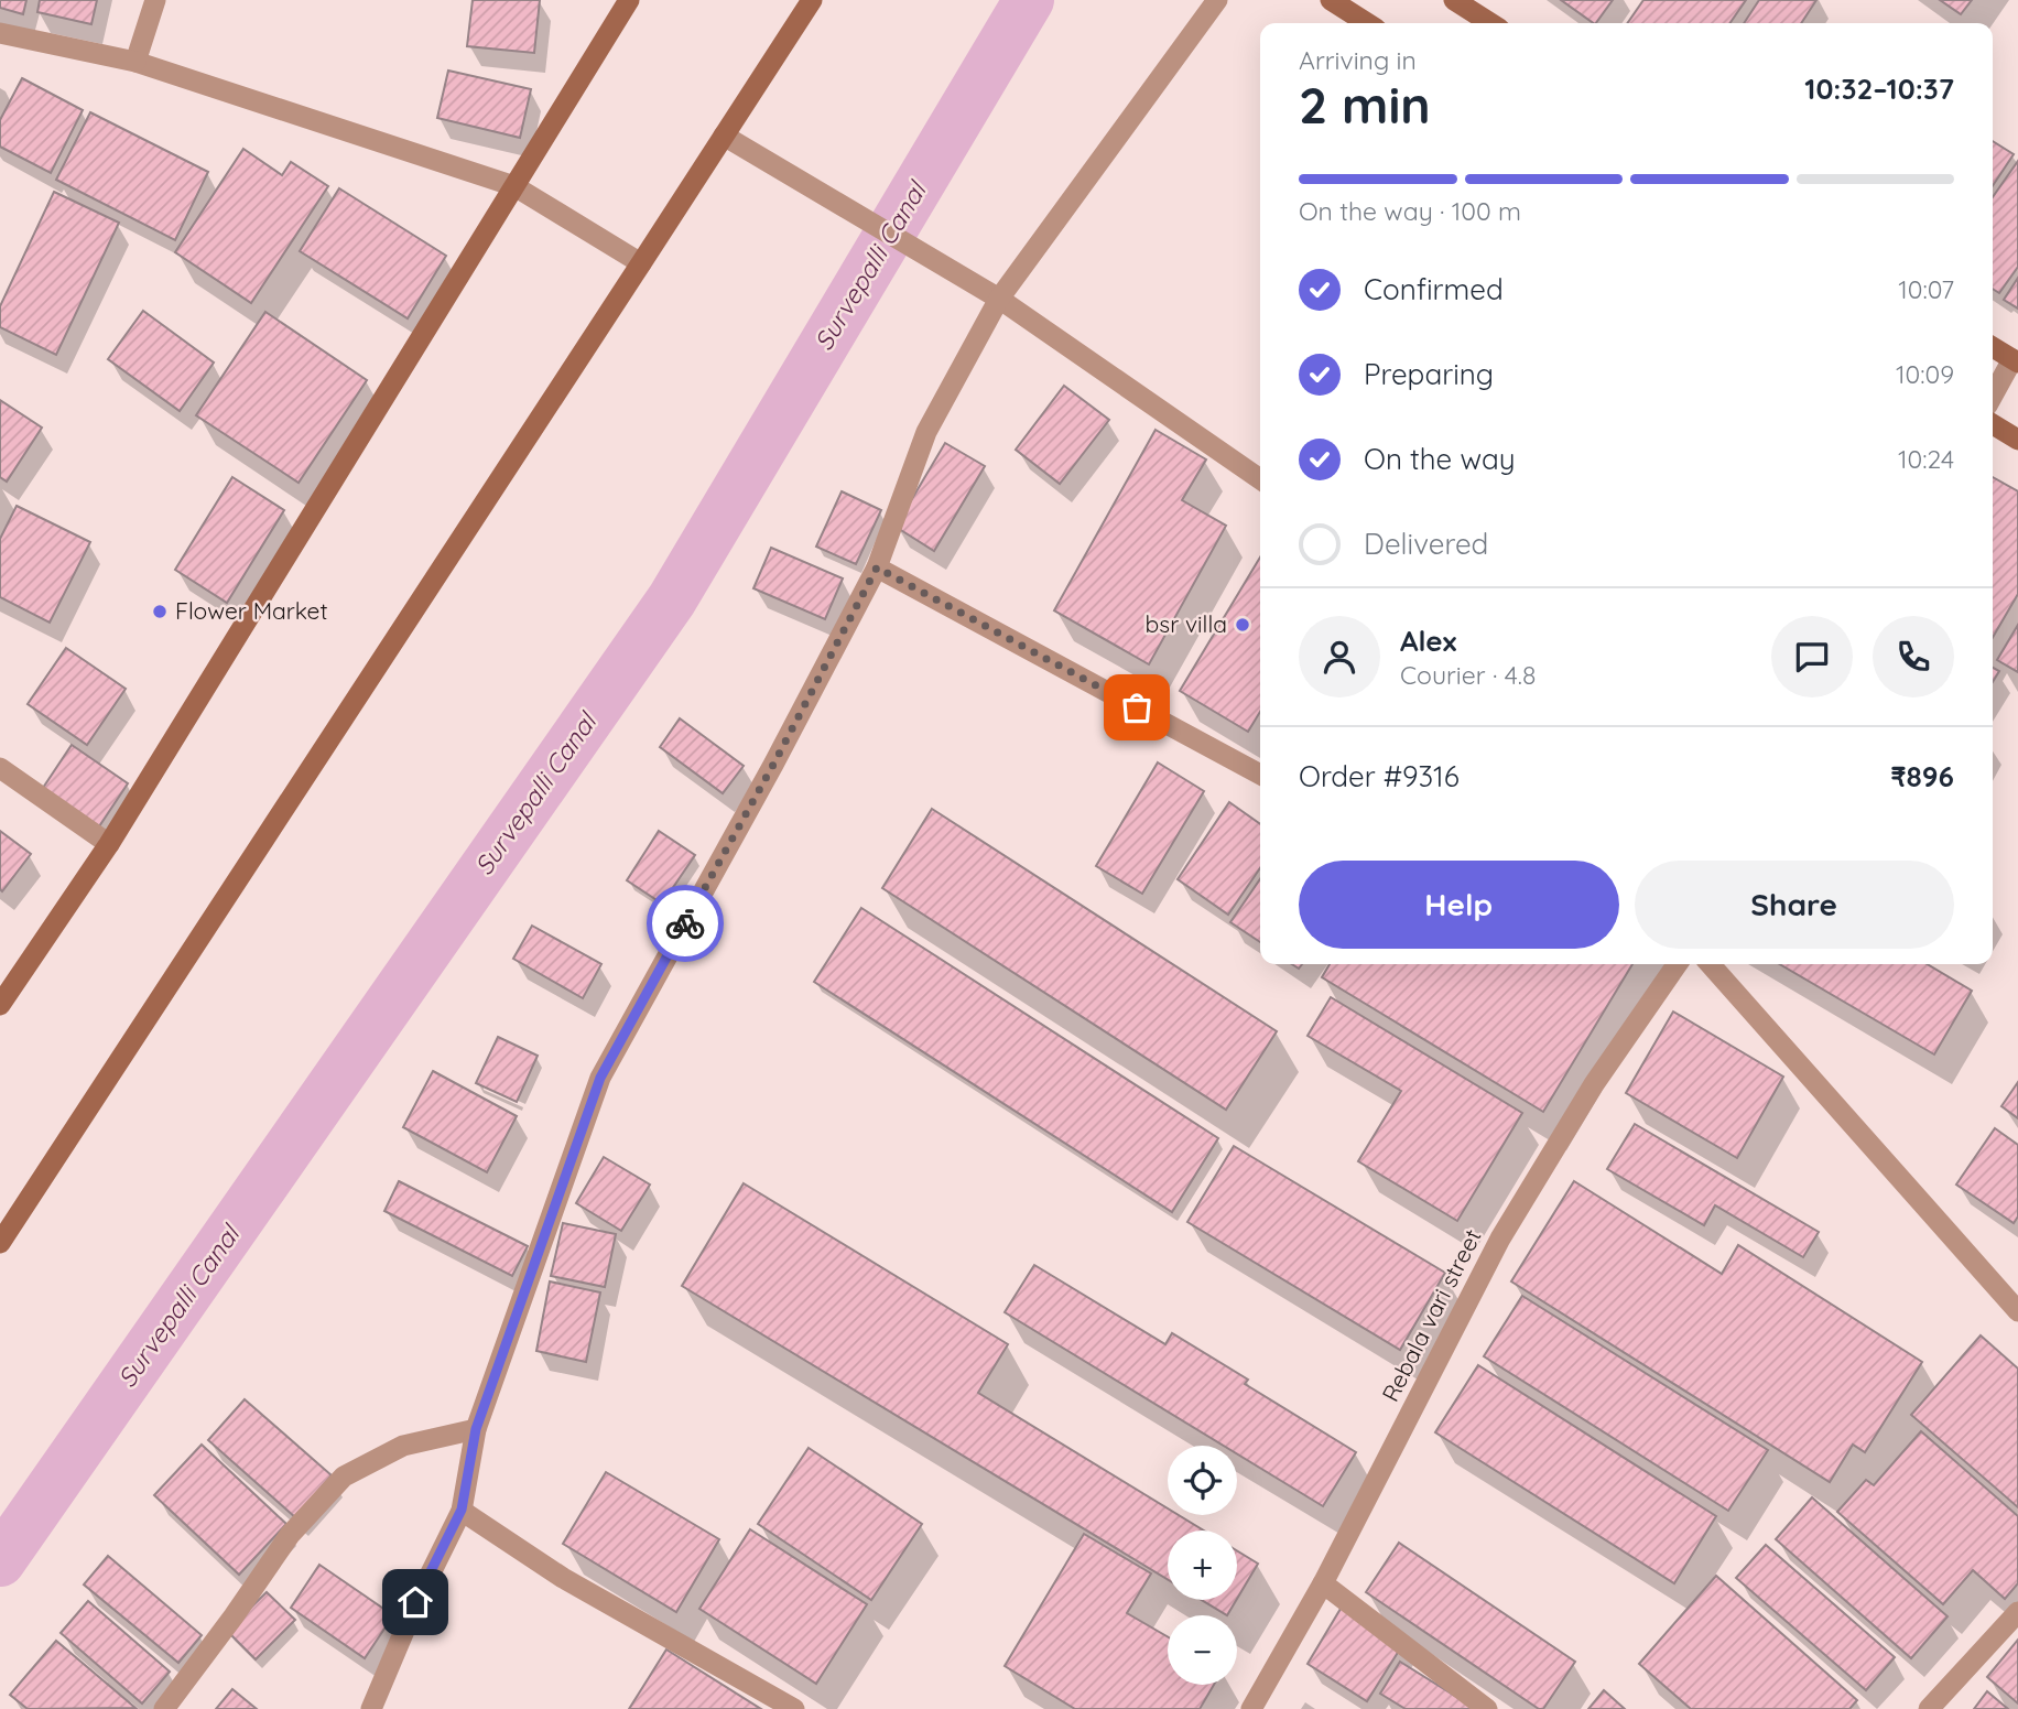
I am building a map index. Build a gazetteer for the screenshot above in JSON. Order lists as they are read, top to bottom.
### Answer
{
  "streets": {
    "street": ["Rebala vari street"]
  },
  "water": ["Survepalli Canal"],
  "places": ["Flower Market", "bsr villa"],
  "page": {
    "heading": ["2 min", "Arriving in", "10:32–10:37"],
    "panel": [
      "Alex",
      "Courier · 4.8",
      "Order #9316",
      "₹896"
    ],
    "bar": "On the way · 100 m",
    "list": [
      ["Confirmed", "10:07"],
      ["Preparing", "10:09"],
      ["On the way", "10:24"],
      "Delivered"
    ],
    "buttons": ["Help", "Share"],
    "map_buttons": ["+", "−"]
  }
}
